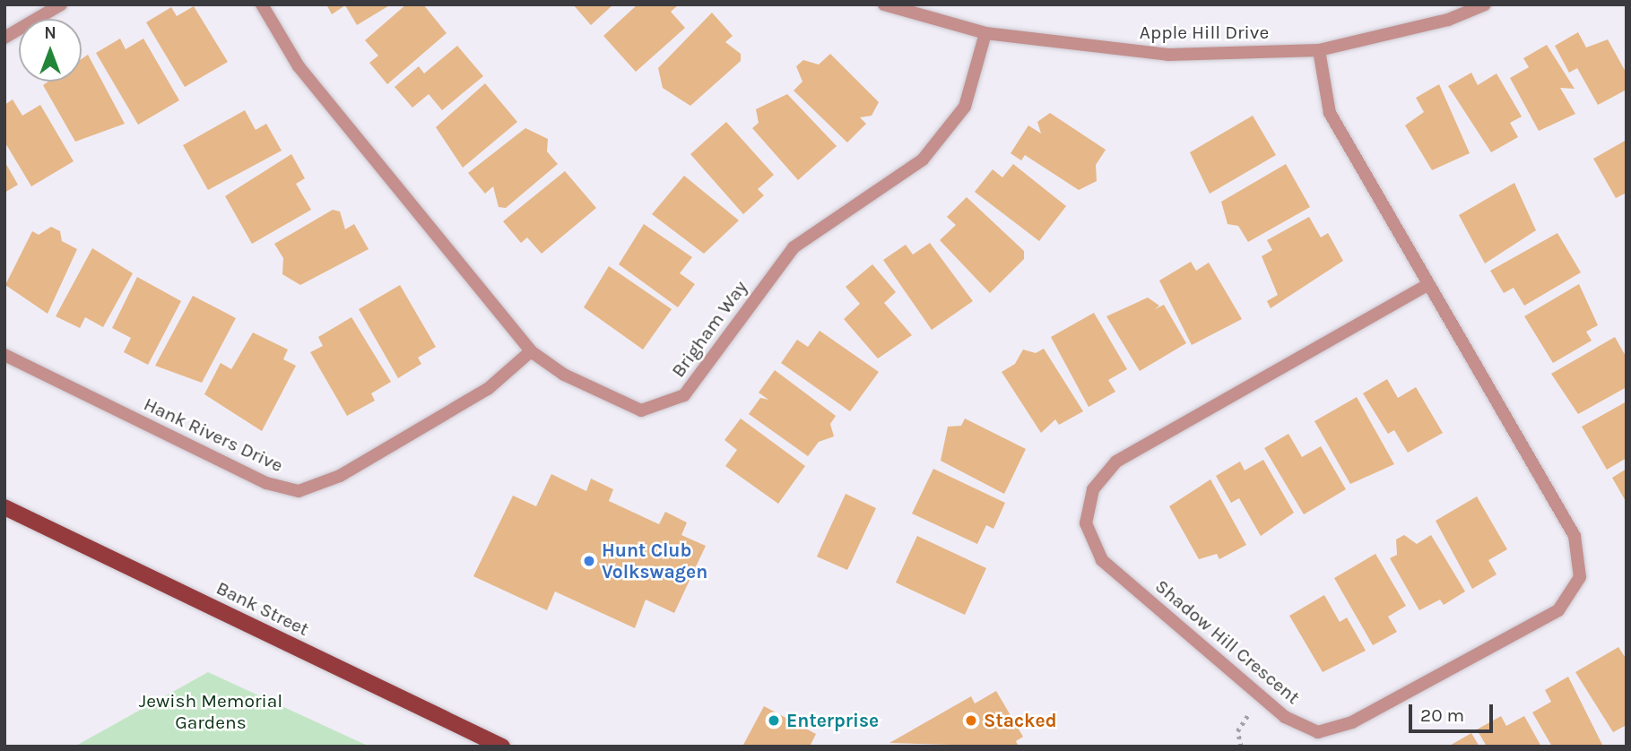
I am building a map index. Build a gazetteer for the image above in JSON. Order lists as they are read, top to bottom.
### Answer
{
  "streets": {
    "main road": ["Bank Street"],
    "street": [
      "Apple Hill Drive",
      "Brigham Way",
      "Hank Rivers Drive",
      "Shadow Hill Crescent"
    ]
  },
  "crossings": [
    ["Apple Hill Drive", "Brigham Way"],
    ["Apple Hill Drive", "Shadow Hill Crescent"],
    ["Brigham Way", "Hank Rivers Drive"]
  ],
  "parks": ["Jewish Memorial Gardens"],
  "places": ["Hunt Club Volkswagen", "Enterprise", "Stacked"],
  "scale_bar": "20 m",
  "north": "top"
}
